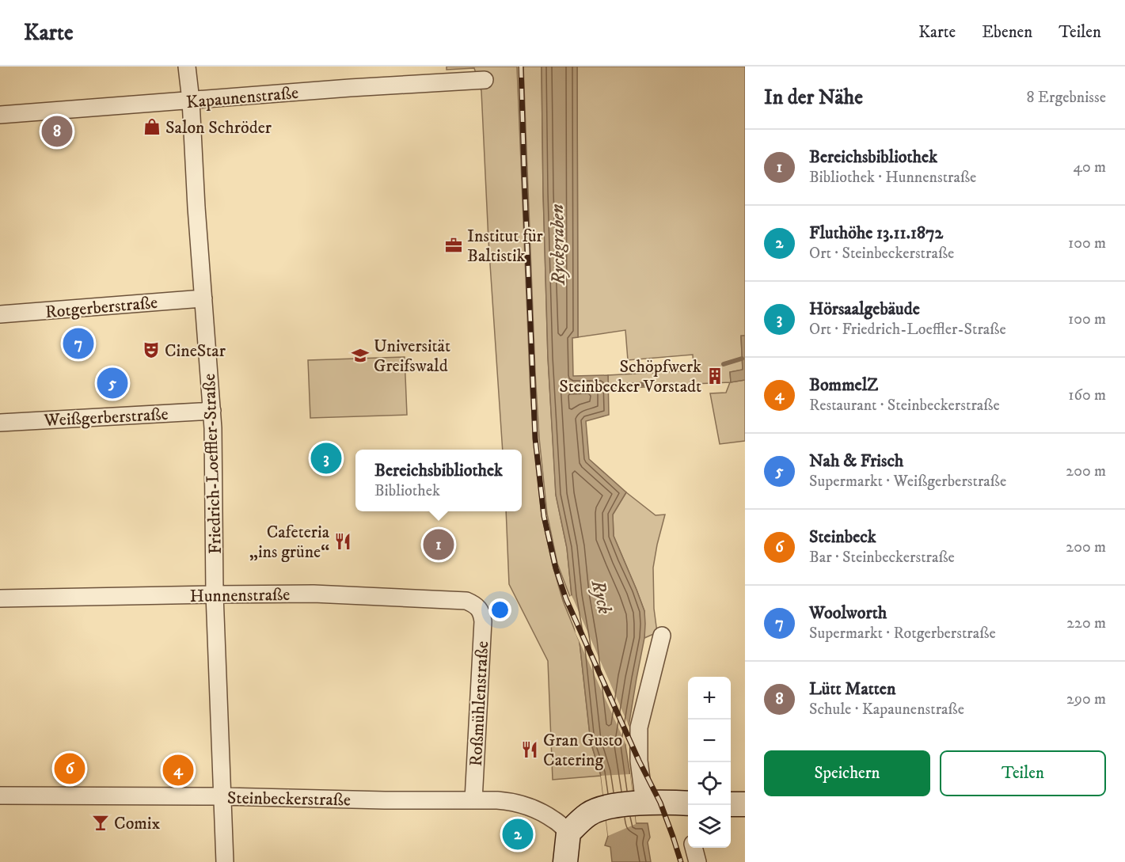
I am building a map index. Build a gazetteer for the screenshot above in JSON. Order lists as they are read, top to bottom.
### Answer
{
  "streets": {
    "street": [
      "Kapaunenstraße",
      "Rotgerberstraße",
      "Weißgerberstraße",
      "Friedrich-Loeffler-Straße",
      "Hunnenstraße",
      "Roßmühlenstraße",
      "Steinbeckerstraße"
    ]
  },
  "crossings": [
    ["Kapaunenstraße", "Friedrich-Loeffler-Straße"],
    ["Rotgerberstraße", "Friedrich-Loeffler-Straße"],
    ["Weißgerberstraße", "Friedrich-Loeffler-Straße"],
    ["Friedrich-Loeffler-Straße", "Hunnenstraße"],
    ["Friedrich-Loeffler-Straße", "Steinbeckerstraße"],
    ["Hunnenstraße", "Roßmühlenstraße"],
    ["Roßmühlenstraße", "Steinbeckerstraße"]
  ],
  "water": ["Ryckgraben", "Ryck"],
  "places": {
    "shop": ["Salon Schröder"],
    "office": ["Institut für Baltistik"],
    "theatre": ["CineStar"],
    "school or university": ["Universität Greifswald"],
    "building": ["Schöpfwerk Steinbecker Vorstadt"],
    "restaurant": ["Cafeteria „ins grüne“", "Gran Gusto Catering"],
    "bar": ["Comix"]
  },
  "page": {
    "header": "Karte",
    "nav": ["Karte", "Ebenen", "Teilen"],
    "heading": ["In der Nähe", "8 Ergebnisse"],
    "pins": [
      "8",
      "7",
      "5",
      "3",
      "1",
      "6",
      "4",
      "2"
    ],
    "list": [
      {
        "mark": "1",
        "name": "Bereichsbibliothek",
        "note": "Bibliothek · Hunnenstraße",
        "value": "40 m"
      },
      {
        "mark": "2",
        "name": "Fluthöhe 13.11.1872",
        "note": "Ort · Steinbeckerstraße",
        "value": "100 m"
      },
      {
        "mark": "3",
        "name": "Hörsaalgebäude",
        "note": "Ort · Friedrich-Loeffler-Straße",
        "value": "100 m"
      },
      {
        "mark": "4",
        "name": "BommelZ",
        "note": "Restaurant · Steinbeckerstraße",
        "value": "160 m"
      },
      {
        "mark": "5",
        "name": "Nah & Frisch",
        "note": "Supermarkt · Weißgerberstraße",
        "value": "200 m"
      },
      {
        "mark": "6",
        "name": "Steinbeck",
        "note": "Bar · Steinbeckerstraße",
        "value": "200 m"
      },
      {
        "mark": "7",
        "name": "Woolworth",
        "note": "Supermarkt · Rotgerberstraße",
        "value": "220 m"
      },
      {
        "mark": "8",
        "name": "Lütt Matten",
        "note": "Schule · Kapaunenstraße",
        "value": "290 m"
      }
    ],
    "popup": ["Bereichsbibliothek", "Bibliothek"],
    "map_buttons": ["+", "−"],
    "buttons": ["Speichern", "Teilen"]
  }
}
